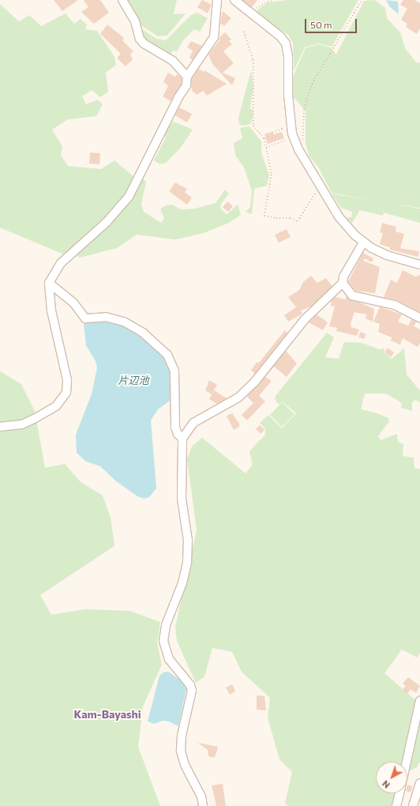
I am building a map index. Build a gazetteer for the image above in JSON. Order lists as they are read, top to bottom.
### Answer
{
  "districts": ["Kam-Bayashi"],
  "water": ["片辺池"],
  "scale_bar": "50 m",
  "north": "bottom left"
}
